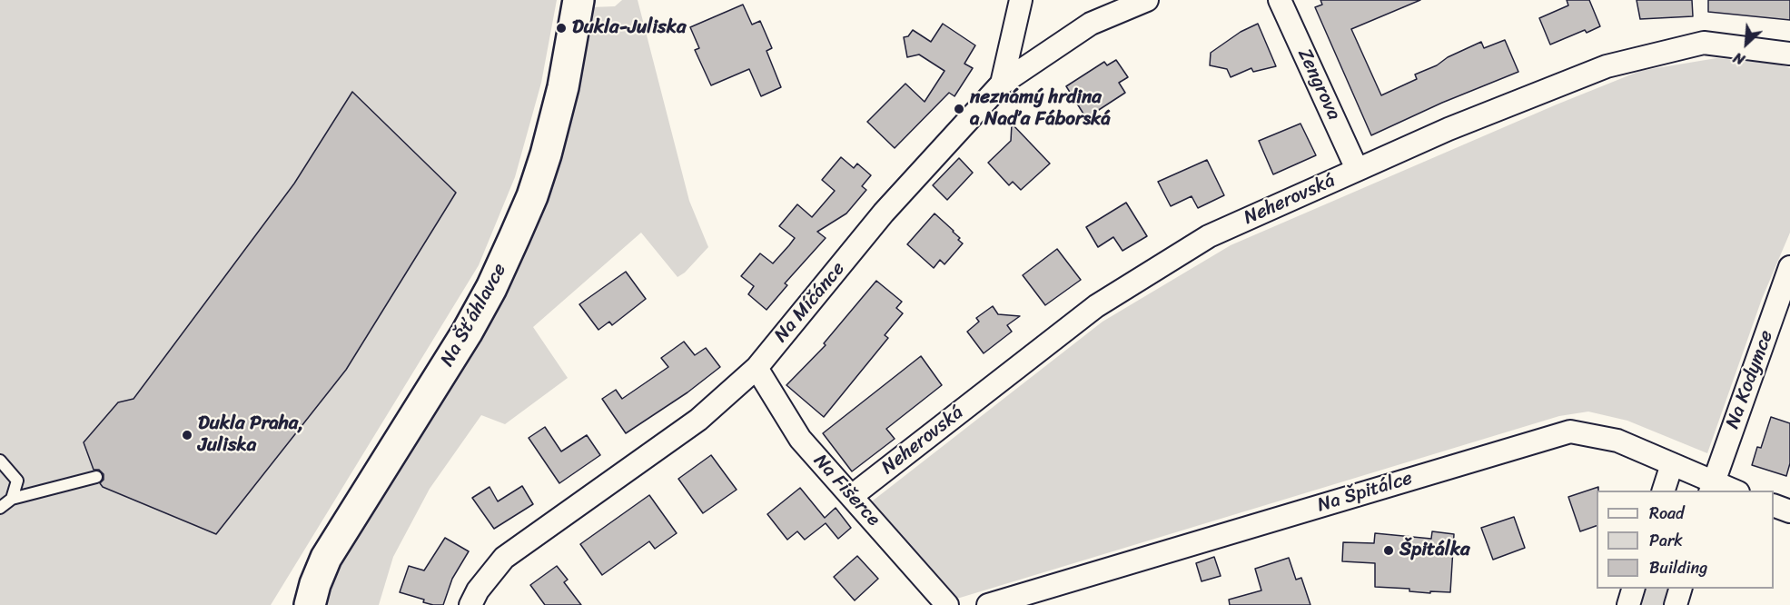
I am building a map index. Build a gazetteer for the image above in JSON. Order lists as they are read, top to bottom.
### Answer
{
  "streets": {
    "street": [
      "Zengrova",
      "Neherovská",
      "Na Míčánce",
      "Na Šťáhlavce",
      "Na Kodymce",
      "Na Fišerce",
      "Na Špitálce"
    ]
  },
  "crossings": [
    ["Zengrova", "Neherovská"],
    ["Neherovská", "Na Fišerce"],
    ["Na Míčánce", "Na Fišerce"],
    ["Na Kodymce", "Na Špitálce"]
  ],
  "places": [
    "Dukla-Juliska",
    "neznámý hrdina a Naďa Fáborská",
    "Dukla Praha, Juliska",
    "Špitálka"
  ],
  "legend": ["Road", "Park", "Building"],
  "north": "bottom left"
}
